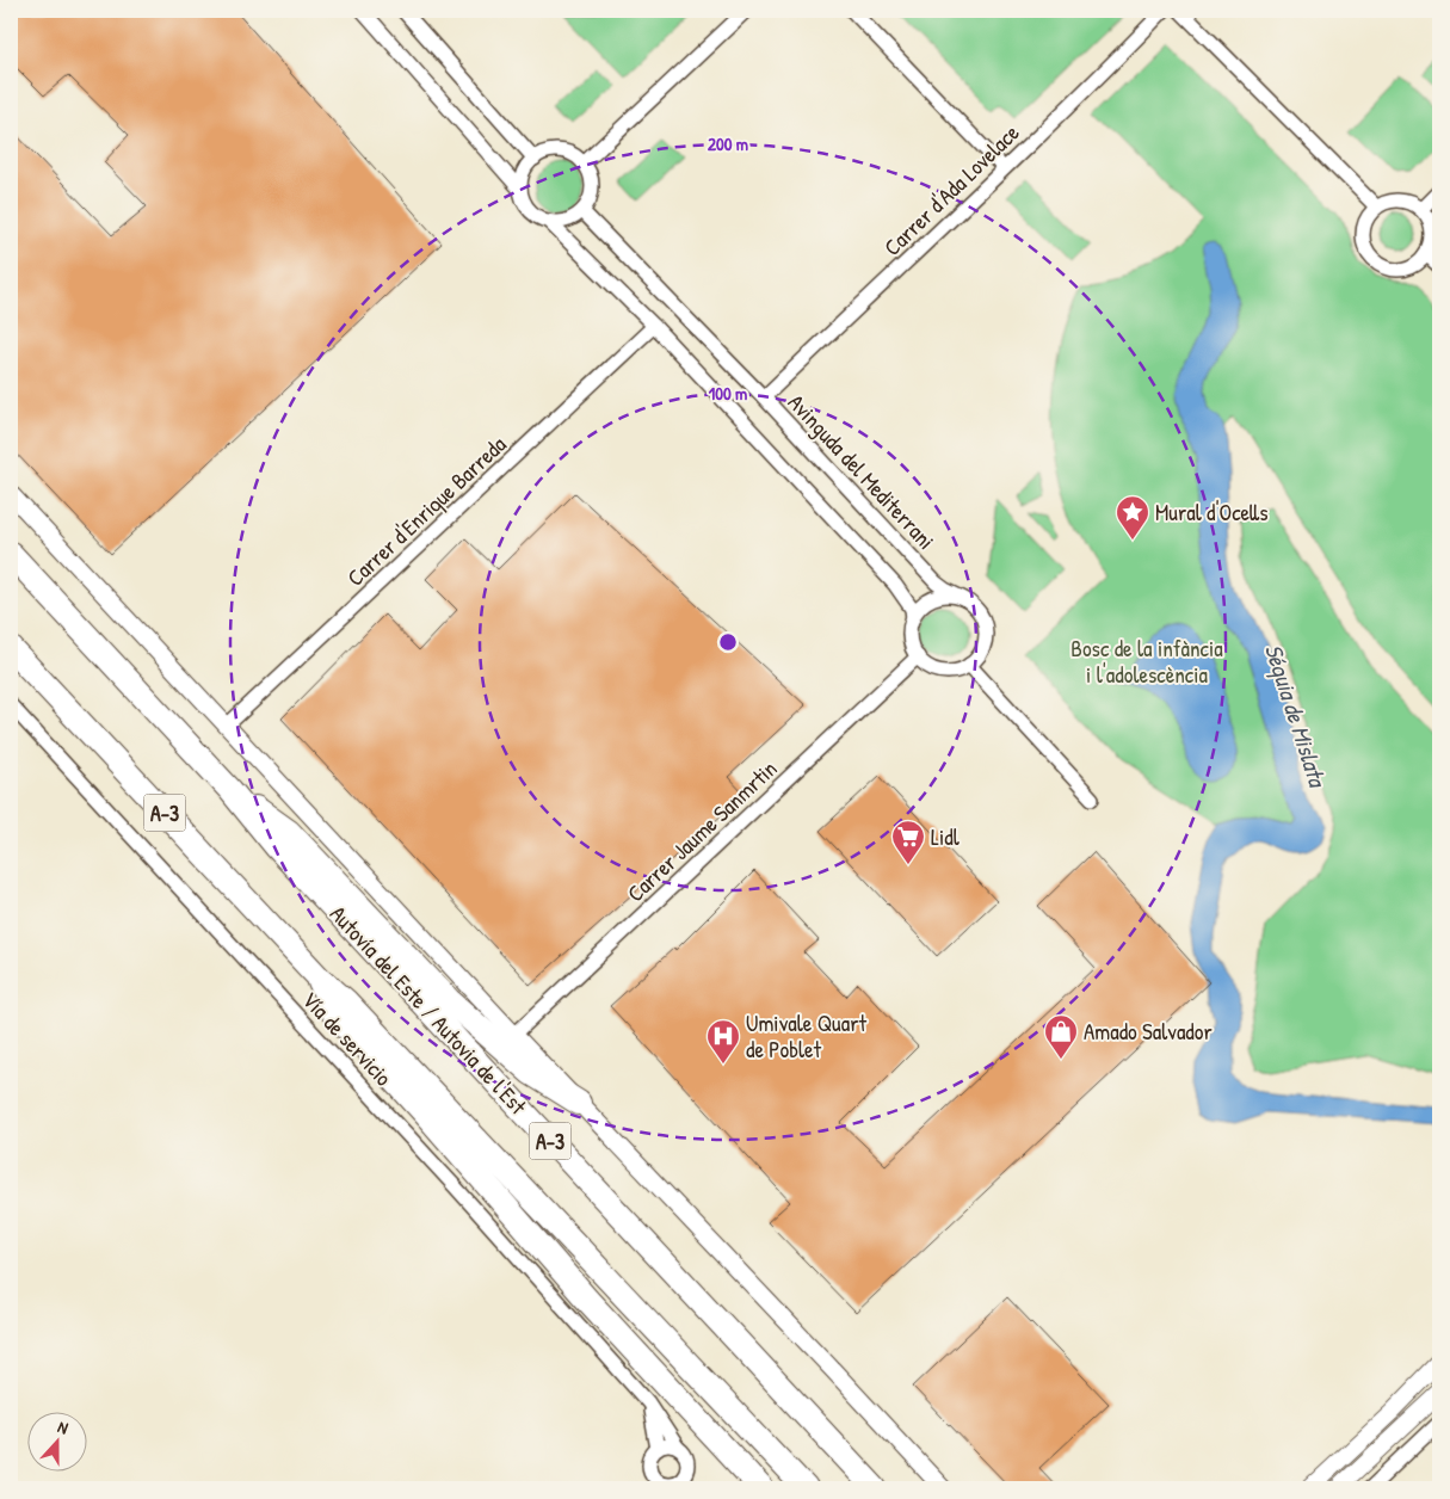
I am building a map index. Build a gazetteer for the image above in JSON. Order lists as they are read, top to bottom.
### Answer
{
  "streets": {
    "highway": ["A-3", "Autovía del Este / Autovia de l'Est"],
    "street": [
      "Carrer d'Ada Lovelace",
      "Avinguda del Mediterrani",
      "Carrer d'Enrique Barreda",
      "Carrer Jaume Sanmrtin",
      "Vía de servicio"
    ]
  },
  "crossings": [
    ["Carrer d'Ada Lovelace", "Avinguda del Mediterrani"],
    ["Avinguda del Mediterrani", "Carrer Jaume Sanmrtin"]
  ],
  "water": ["Séquia de Mislata"],
  "parks": ["Bosc de la infància i l'adolescència"],
  "places": {
    "place": ["Mural d'Ocells"],
    "supermarket": ["Lidl"],
    "shop": ["Amado Salvador"],
    "hospital": ["Umivale Quart de Poblet"]
  },
  "north": "top",
  "rings": ["200 m", "100 m"]
}
